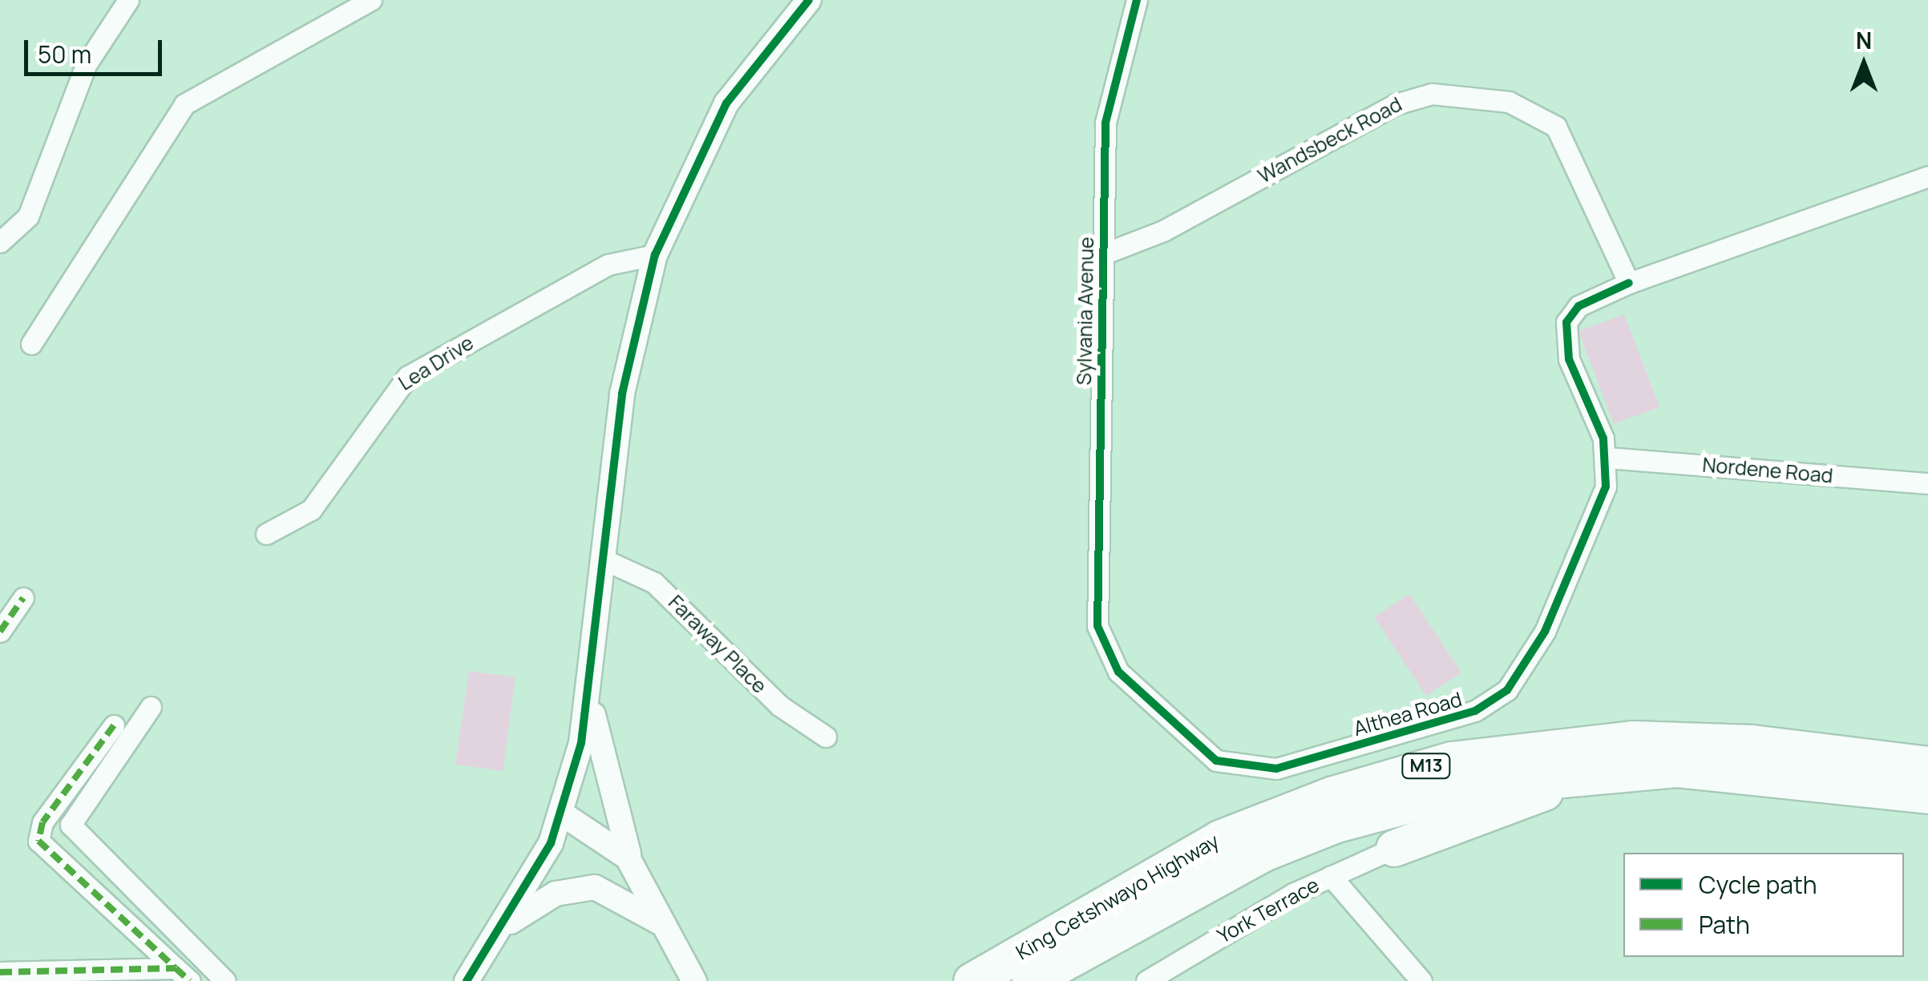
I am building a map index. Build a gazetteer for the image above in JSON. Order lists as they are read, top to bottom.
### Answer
{
  "streets": {
    "highway": ["M13", "King Cetshwayo Highway"],
    "street": [
      "Wandsbeck Road",
      "Sylvania Avenue",
      "Lea Drive",
      "Nordene Road",
      "Faraway Place",
      "Althea Road",
      "York Terrace"
    ]
  },
  "crossings": [
    ["Wandsbeck Road", "Sylvania Avenue"],
    ["Wandsbeck Road", "Althea Road"],
    ["Sylvania Avenue", "Althea Road"],
    ["Nordene Road", "Althea Road"]
  ],
  "legend": ["Cycle path", "Path"],
  "scale_bar": "50 m",
  "north": "top"
}
